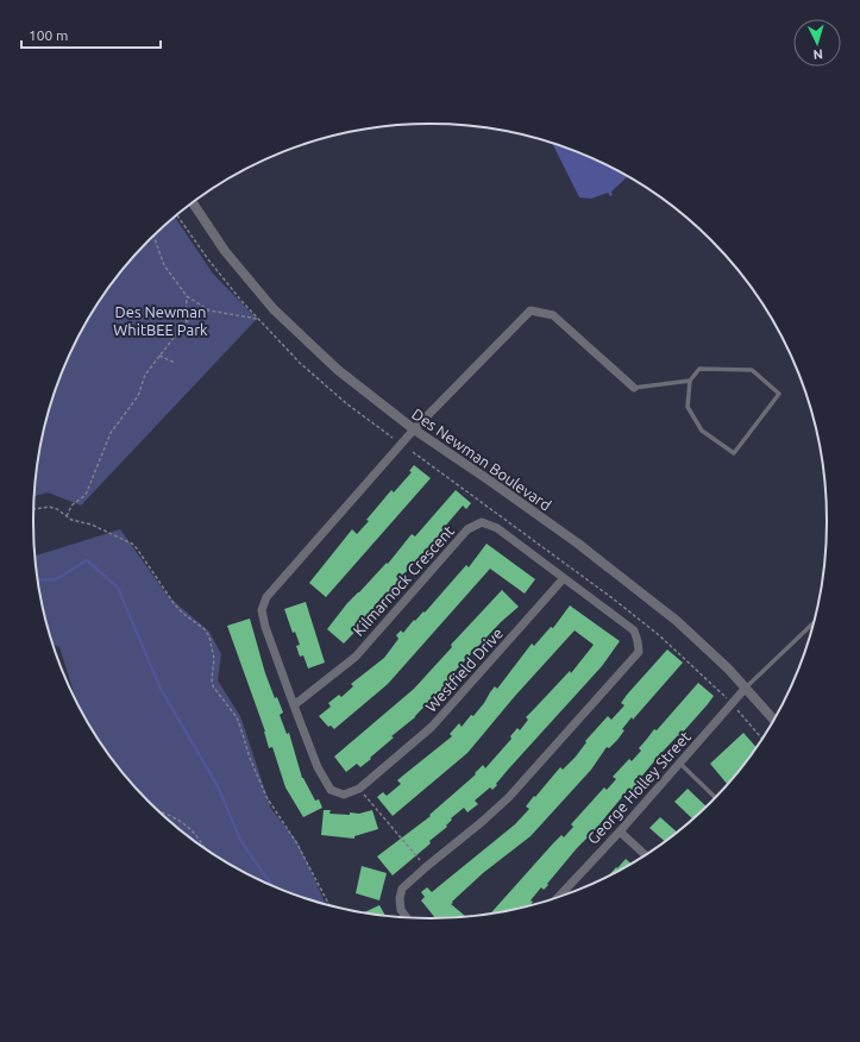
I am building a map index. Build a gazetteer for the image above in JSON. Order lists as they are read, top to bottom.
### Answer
{
  "streets": {
    "street": [
      "Des Newman Boulevard",
      "Kilmarnock Crescent",
      "Westfield Drive",
      "George Holley Street"
    ]
  },
  "crossings": [
    ["Des Newman Boulevard", "George Holley Street"],
    ["Kilmarnock Crescent", "Westfield Drive"]
  ],
  "parks": ["Des Newman WhitBEE Park"],
  "scale_bar": "100 m",
  "north": "bottom"
}
